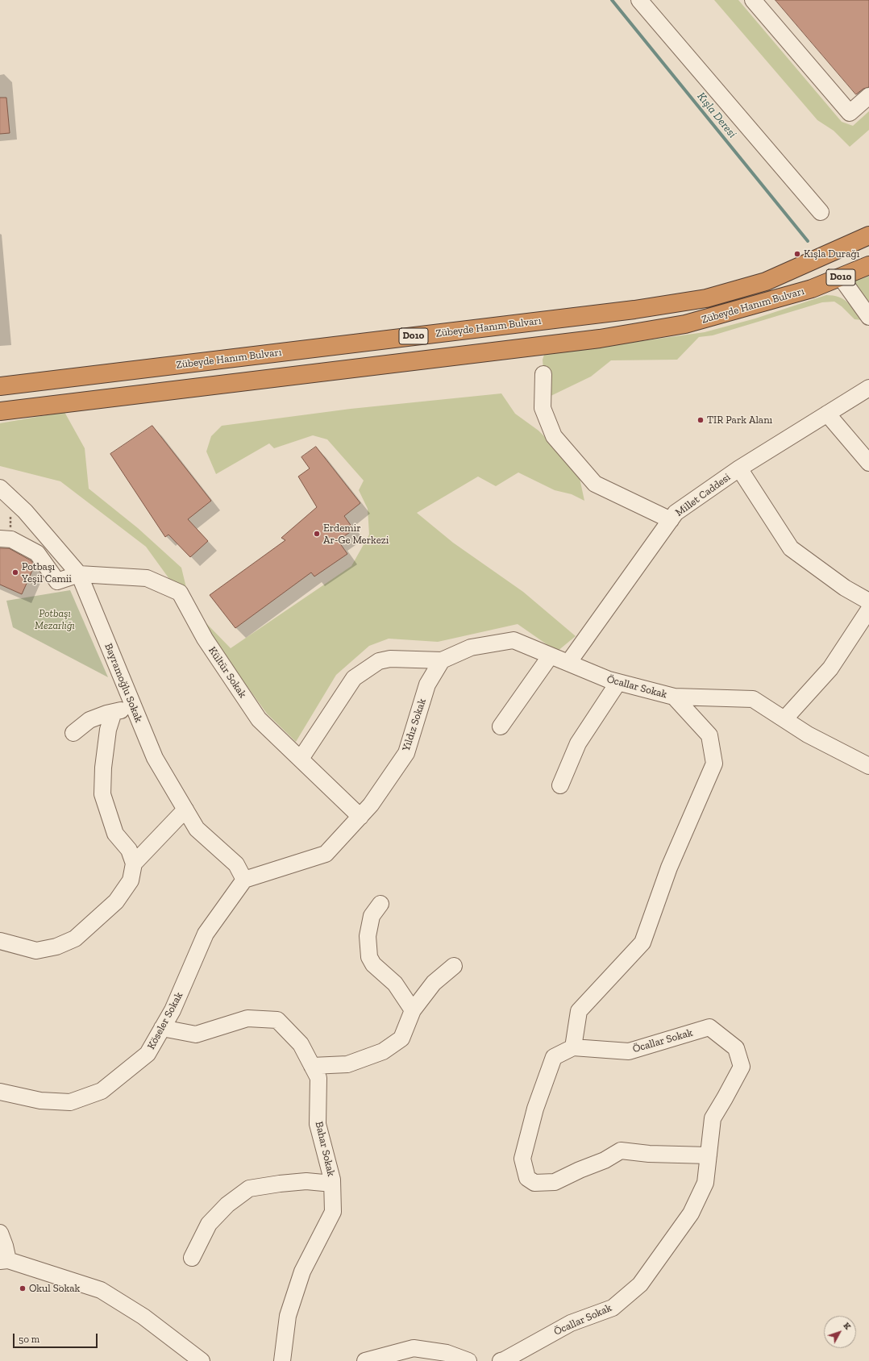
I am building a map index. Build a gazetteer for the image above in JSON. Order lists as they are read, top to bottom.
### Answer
{
  "streets": {
    "highway": ["D010", "Zübeyde Hanım Bulvarı"],
    "street": [
      "Millet Caddesi",
      "Kültür Sokak",
      "Bayramoğlu Sokak",
      "Öcallar Sokak",
      "Yıldız Sokak",
      "Köseler Sokak",
      "Bahar Sokak"
    ]
  },
  "crossings": [
    ["Millet Caddesi", "Öcallar Sokak"],
    ["Kültür Sokak", "Bayramoğlu Sokak"],
    ["Kültür Sokak", "Yıldız Sokak"],
    ["Bayramoğlu Sokak", "Yıldız Sokak"],
    ["Bayramoğlu Sokak", "Köseler Sokak"],
    ["Yıldız Sokak", "Köseler Sokak"],
    ["Köseler Sokak", "Bahar Sokak"]
  ],
  "water": ["Kışla Deresi"],
  "parks": ["Potbaşı Mezarlığı"],
  "places": [
    "Kışla Durağı",
    "TIR Park Alanı",
    "Erdemir Ar-Ge Merkezi",
    "Potbaşı Yeşil Camii",
    "Okul Sokak"
  ],
  "scale_bar": "50 m",
  "north": "top right"
}
